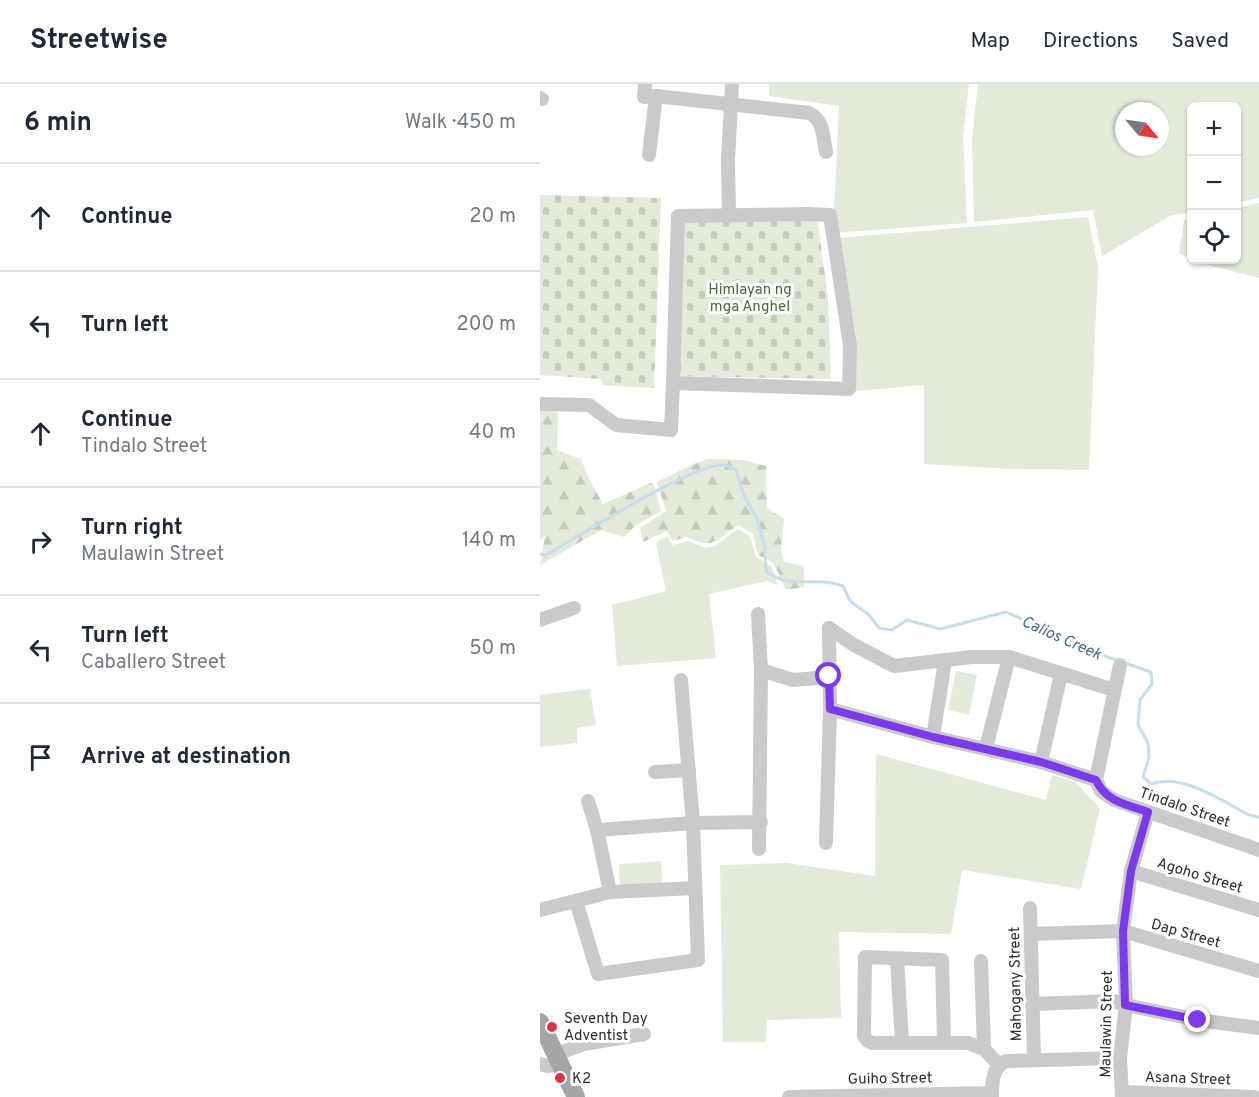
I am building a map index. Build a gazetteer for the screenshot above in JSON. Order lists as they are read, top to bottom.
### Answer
{
  "streets": {
    "street": [
      "Tindalo Street",
      "Agoho Street",
      "Dap Street",
      "Mahogany Street",
      "Maulawin Street",
      "Guiho Street",
      "Asana Street"
    ]
  },
  "crossings": [
    ["Tindalo Street", "Maulawin Street"],
    ["Agoho Street", "Maulawin Street"],
    ["Dap Street", "Mahogany Street"],
    ["Dap Street", "Maulawin Street"],
    ["Maulawin Street", "Asana Street"]
  ],
  "water": ["Calios Creek"],
  "parks": ["Himlayan ng mga Anghel"],
  "places": ["Seventh Day Adventist", "K2"],
  "north": "bottom right",
  "page": {
    "header": "Streetwise",
    "nav": ["Map", "Directions", "Saved"],
    "heading": ["6 min", "Walk · 450 m"],
    "map_buttons": ["+", "−"],
    "list": [
      ["Continue", "20 m"],
      ["Turn left", "200 m"],
      ["Continue", "Tindalo Street", "40 m"],
      ["Turn right", "Maulawin Street", "140 m"],
      ["Turn left", "Caballero Street", "50 m"],
      "Arrive at destination"
    ]
  }
}
